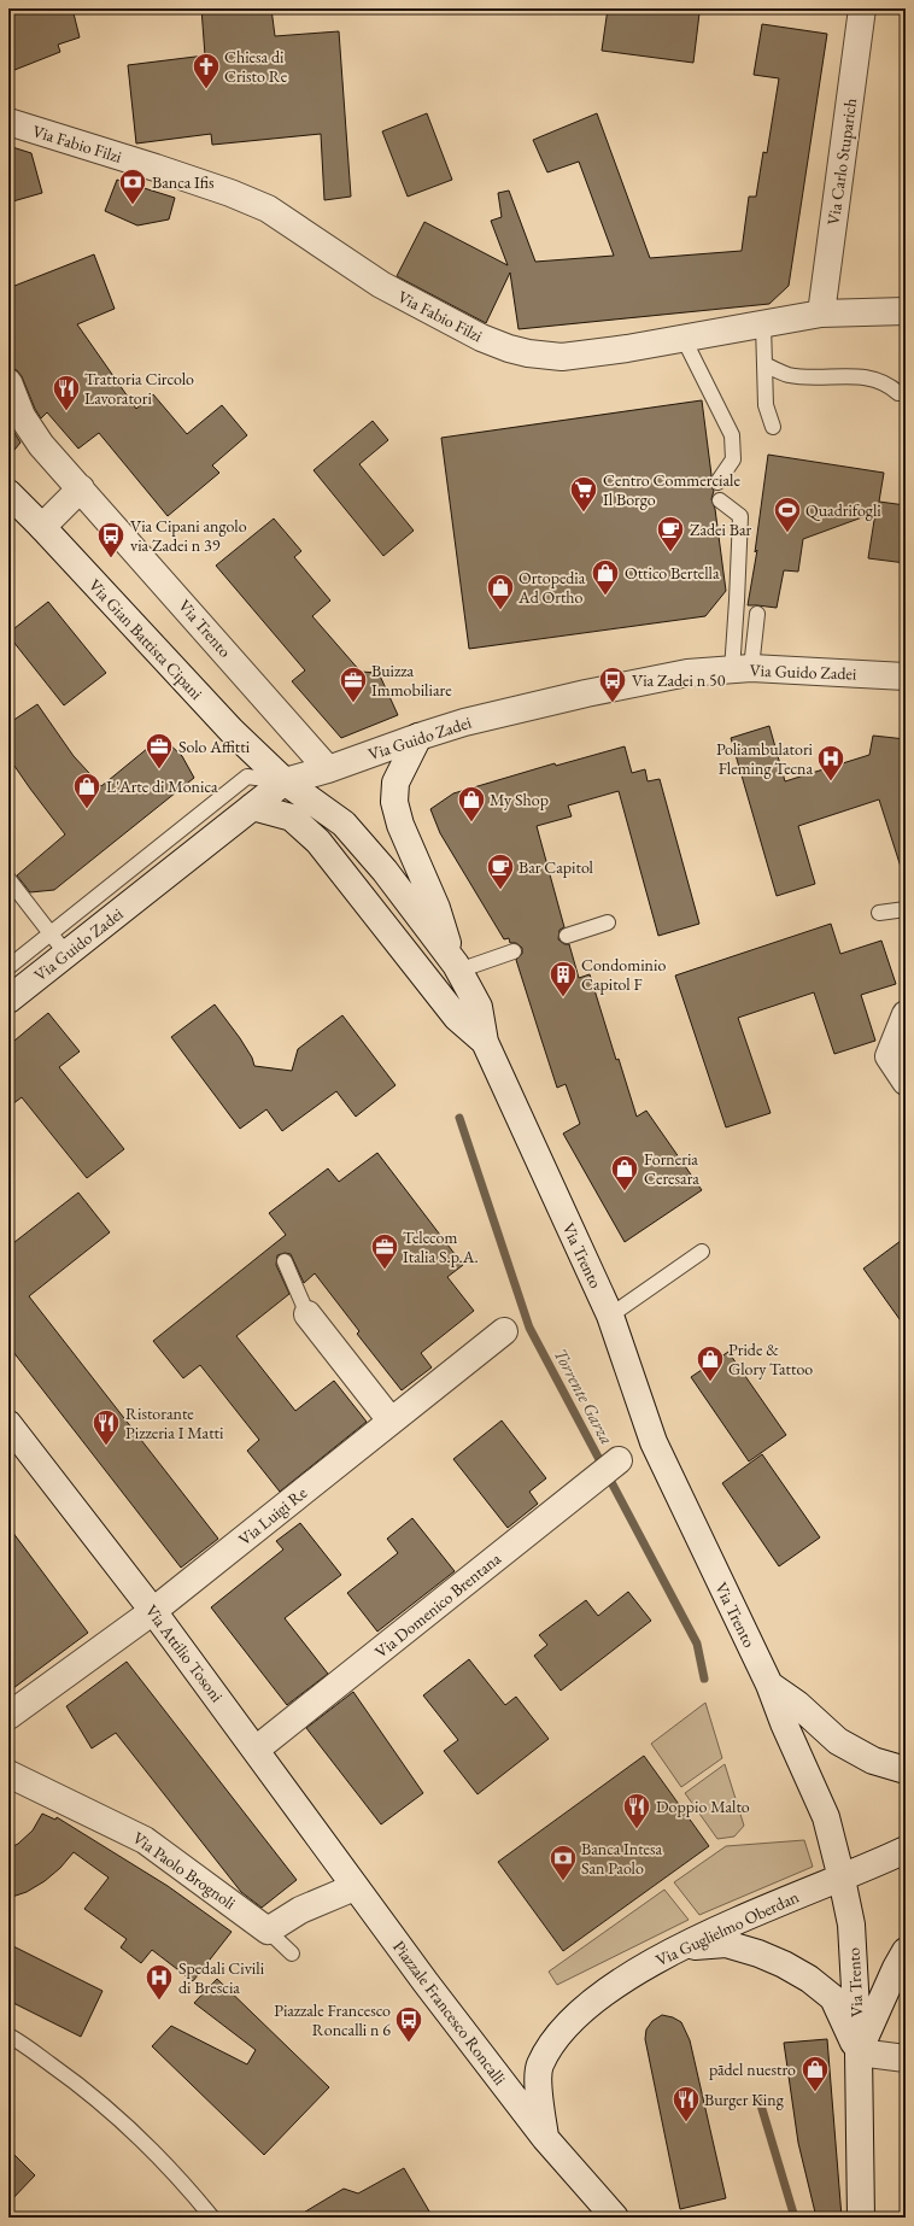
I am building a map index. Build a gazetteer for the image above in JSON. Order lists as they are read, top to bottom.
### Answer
{
  "streets": {
    "street": [
      "Via Fabio Filzi",
      "Via Carlo Stuparich",
      "Via Trento",
      "Via Gian Battista Cipani",
      "Via Guido Zadei",
      "Via Luigi Re",
      "Via Domenico Brentana",
      "Via Attilio Tosoni",
      "Via Paolo Brognoli",
      "Via Guglielmo Oberdan",
      "Piazzale Francesco Roncalli"
    ]
  },
  "crossings": [
    ["Via Fabio Filzi", "Via Carlo Stuparich"],
    ["Via Trento", "Via Gian Battista Cipani"],
    ["Via Trento", "Via Guido Zadei"],
    ["Via Trento", "Via Guglielmo Oberdan"],
    ["Via Gian Battista Cipani", "Via Guido Zadei"],
    ["Via Luigi Re", "Via Attilio Tosoni"],
    ["Via Domenico Brentana", "Via Attilio Tosoni"],
    ["Via Attilio Tosoni", "Piazzale Francesco Roncalli"],
    ["Via Guglielmo Oberdan", "Piazzale Francesco Roncalli"]
  ],
  "water": ["Torrente Garza"],
  "places": {
    "church": ["Chiesa di Cristo Re"],
    "bank": ["Banca Ifis", "Banca Intesa San Paolo"],
    "restaurant": [
      "Trattoria Circolo Lavoratori",
      "Ristorante Pizzeria I Matti",
      "Doppio Malto",
      "Burger King"
    ],
    "supermarket": ["Centro Commerciale Il Borgo"],
    "sports": ["Quadrifogli"],
    "cafe": ["Zadei Bar", "Bar Capitol"],
    "bus stop": ["Via Cipani angolo via Zadei n 39", "Via Zadei n 50", "Piazzale Francesco Roncalli n 6"],
    "shop": [
      "Ottico Bertella",
      "Ortopedia Ad Ortho",
      "L'Arte di Monica",
      "My Shop",
      "Forneria Ceresara",
      "Pride & Glory Tattoo",
      "pādel nuestro"
    ],
    "office": ["Buizza Immobiliare", "Solo Affitti", "Telecom Italia S.p.A."],
    "hospital": ["Poliambulatori Fleming Tecna", "Spedali Civili di Brescia"],
    "building": ["Condominio Capitol F"]
  }
}
